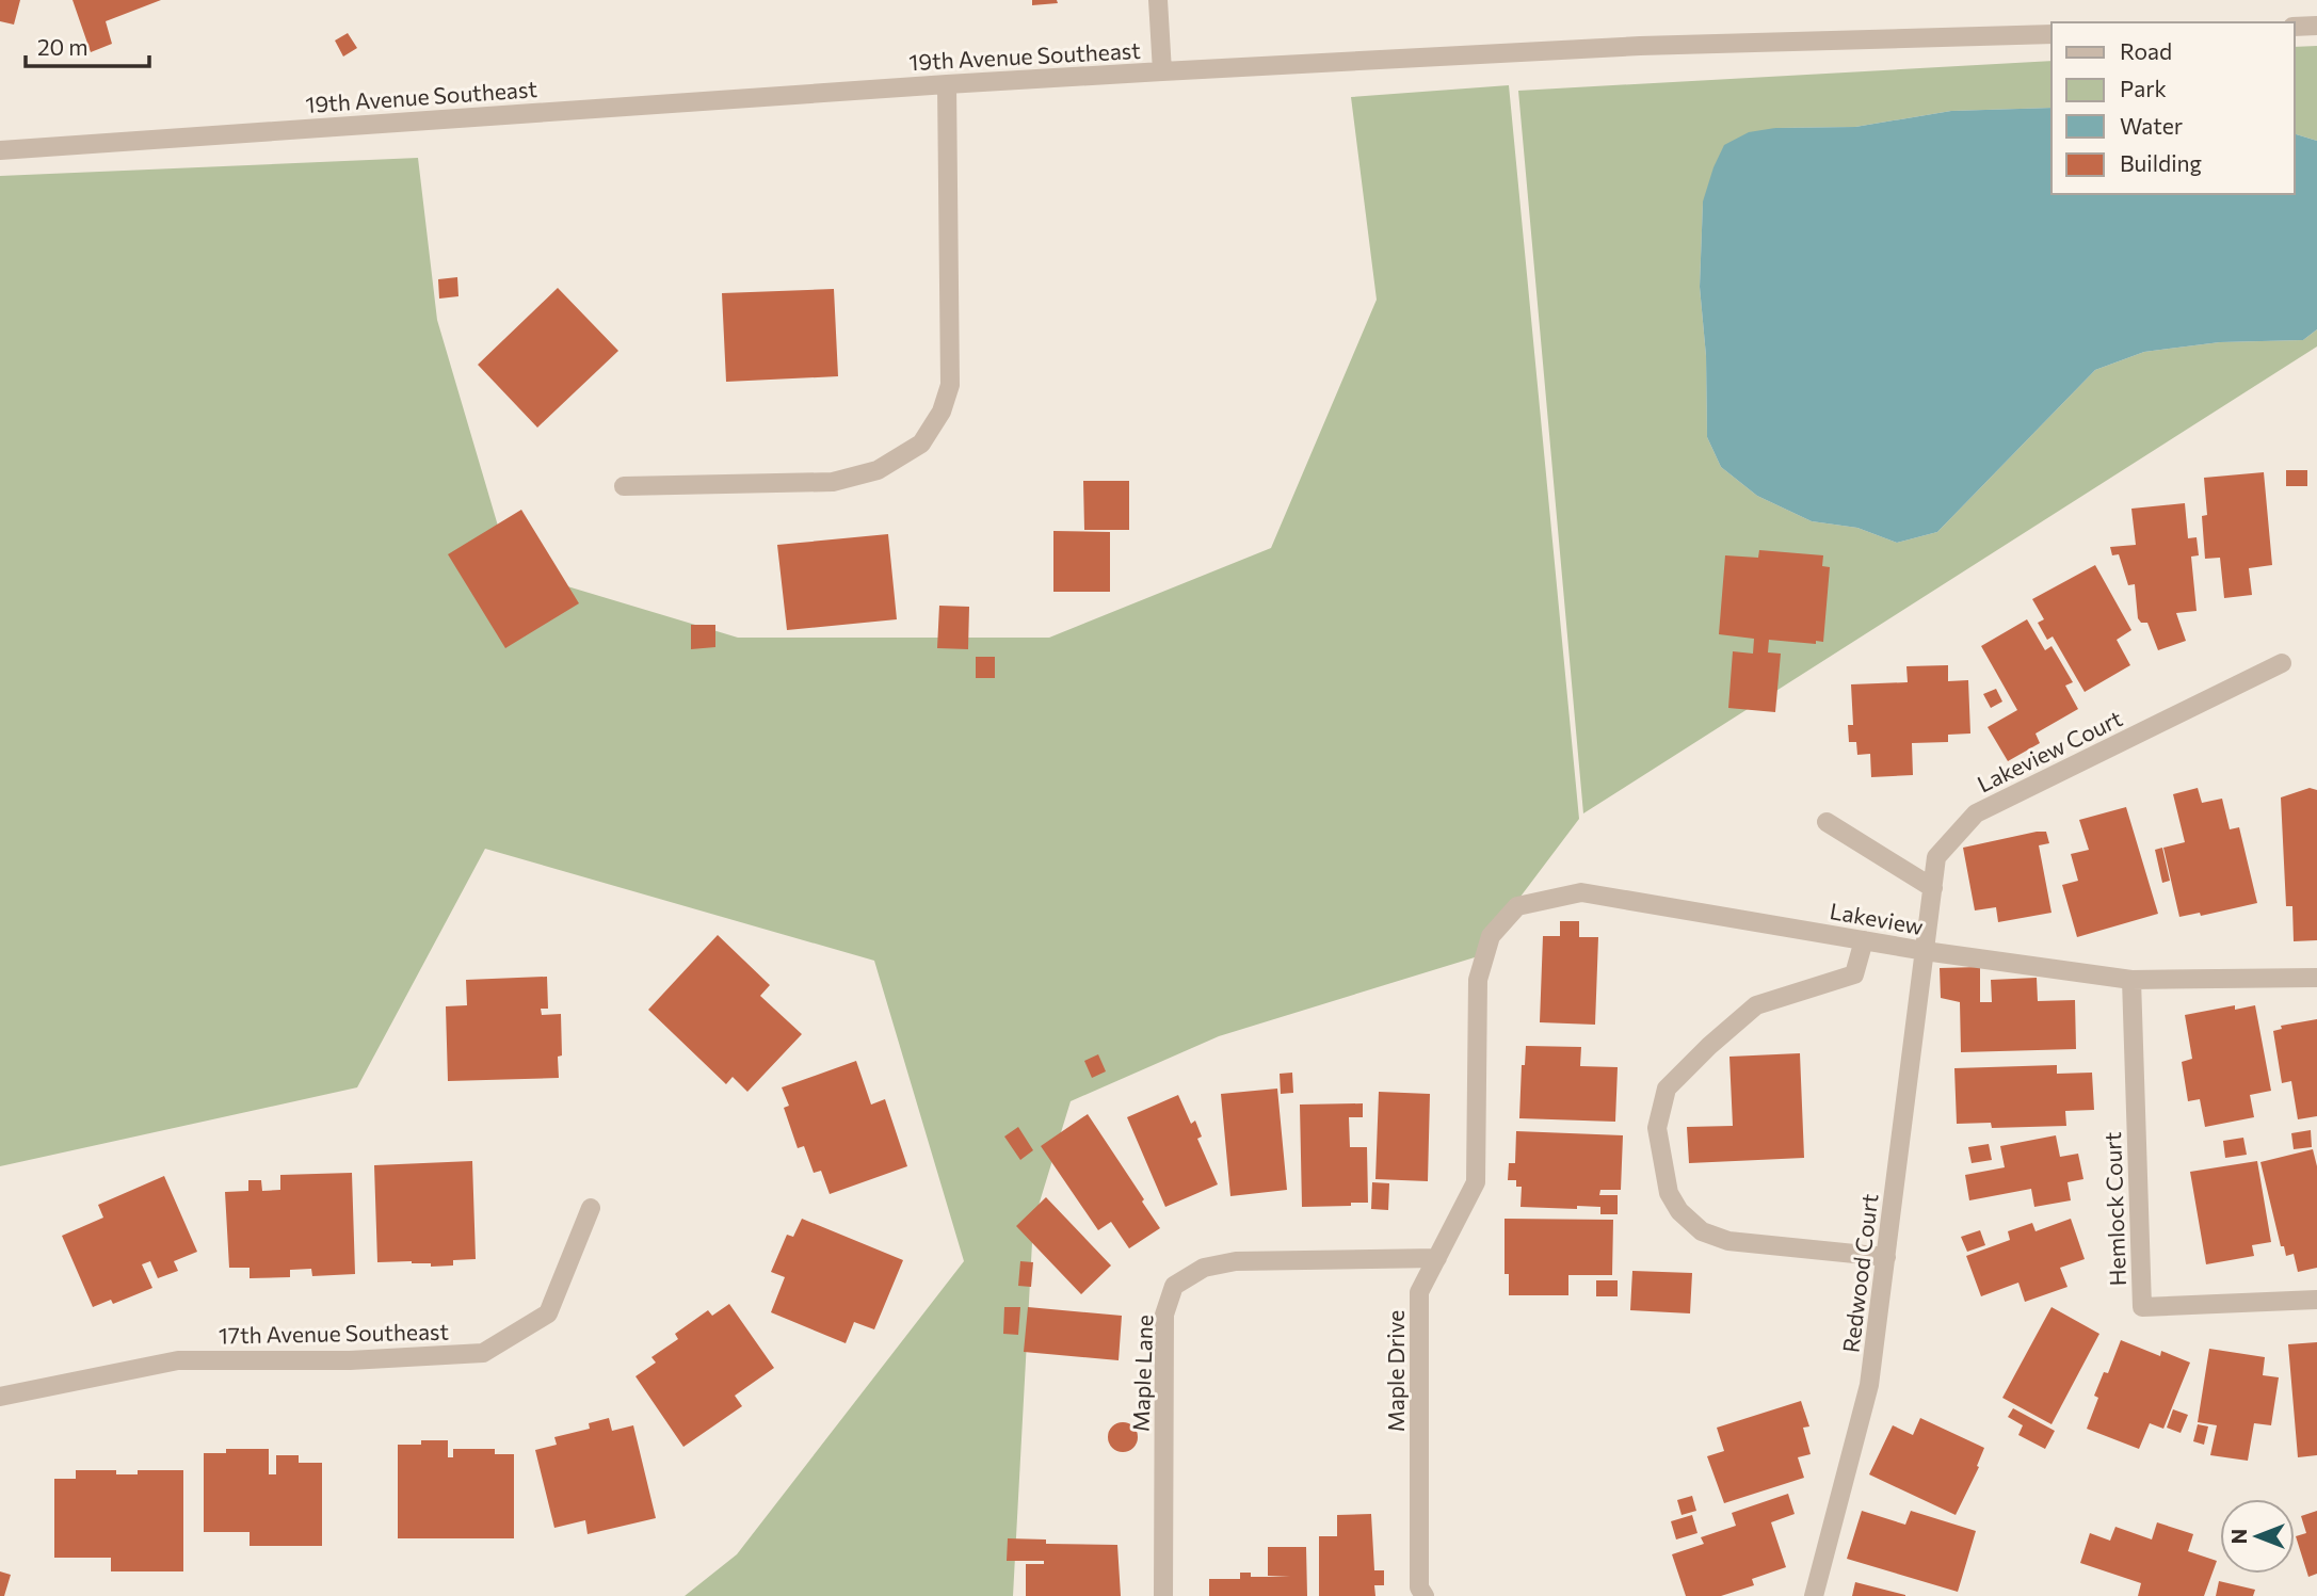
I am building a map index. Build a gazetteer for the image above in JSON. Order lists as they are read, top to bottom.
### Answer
{
  "streets": {
    "street": [
      "19th Avenue Southeast",
      "Lakeview Court",
      "Lakeview",
      "Hemlock Court",
      "Redwood Court",
      "17th Avenue Southeast",
      "Maple Drive",
      "Maple Lane"
    ]
  },
  "crossings": [
    ["Lakeview Court", "Lakeview"],
    ["Lakeview Court", "Redwood Court"],
    ["Lakeview", "Hemlock Court"],
    ["Lakeview", "Redwood Court"],
    ["Lakeview", "Maple Drive"],
    ["Maple Drive", "Maple Lane"]
  ],
  "legend": [
    "Road",
    "Park",
    "Water",
    "Building"
  ],
  "scale_bar": "20 m",
  "north": "left"
}
